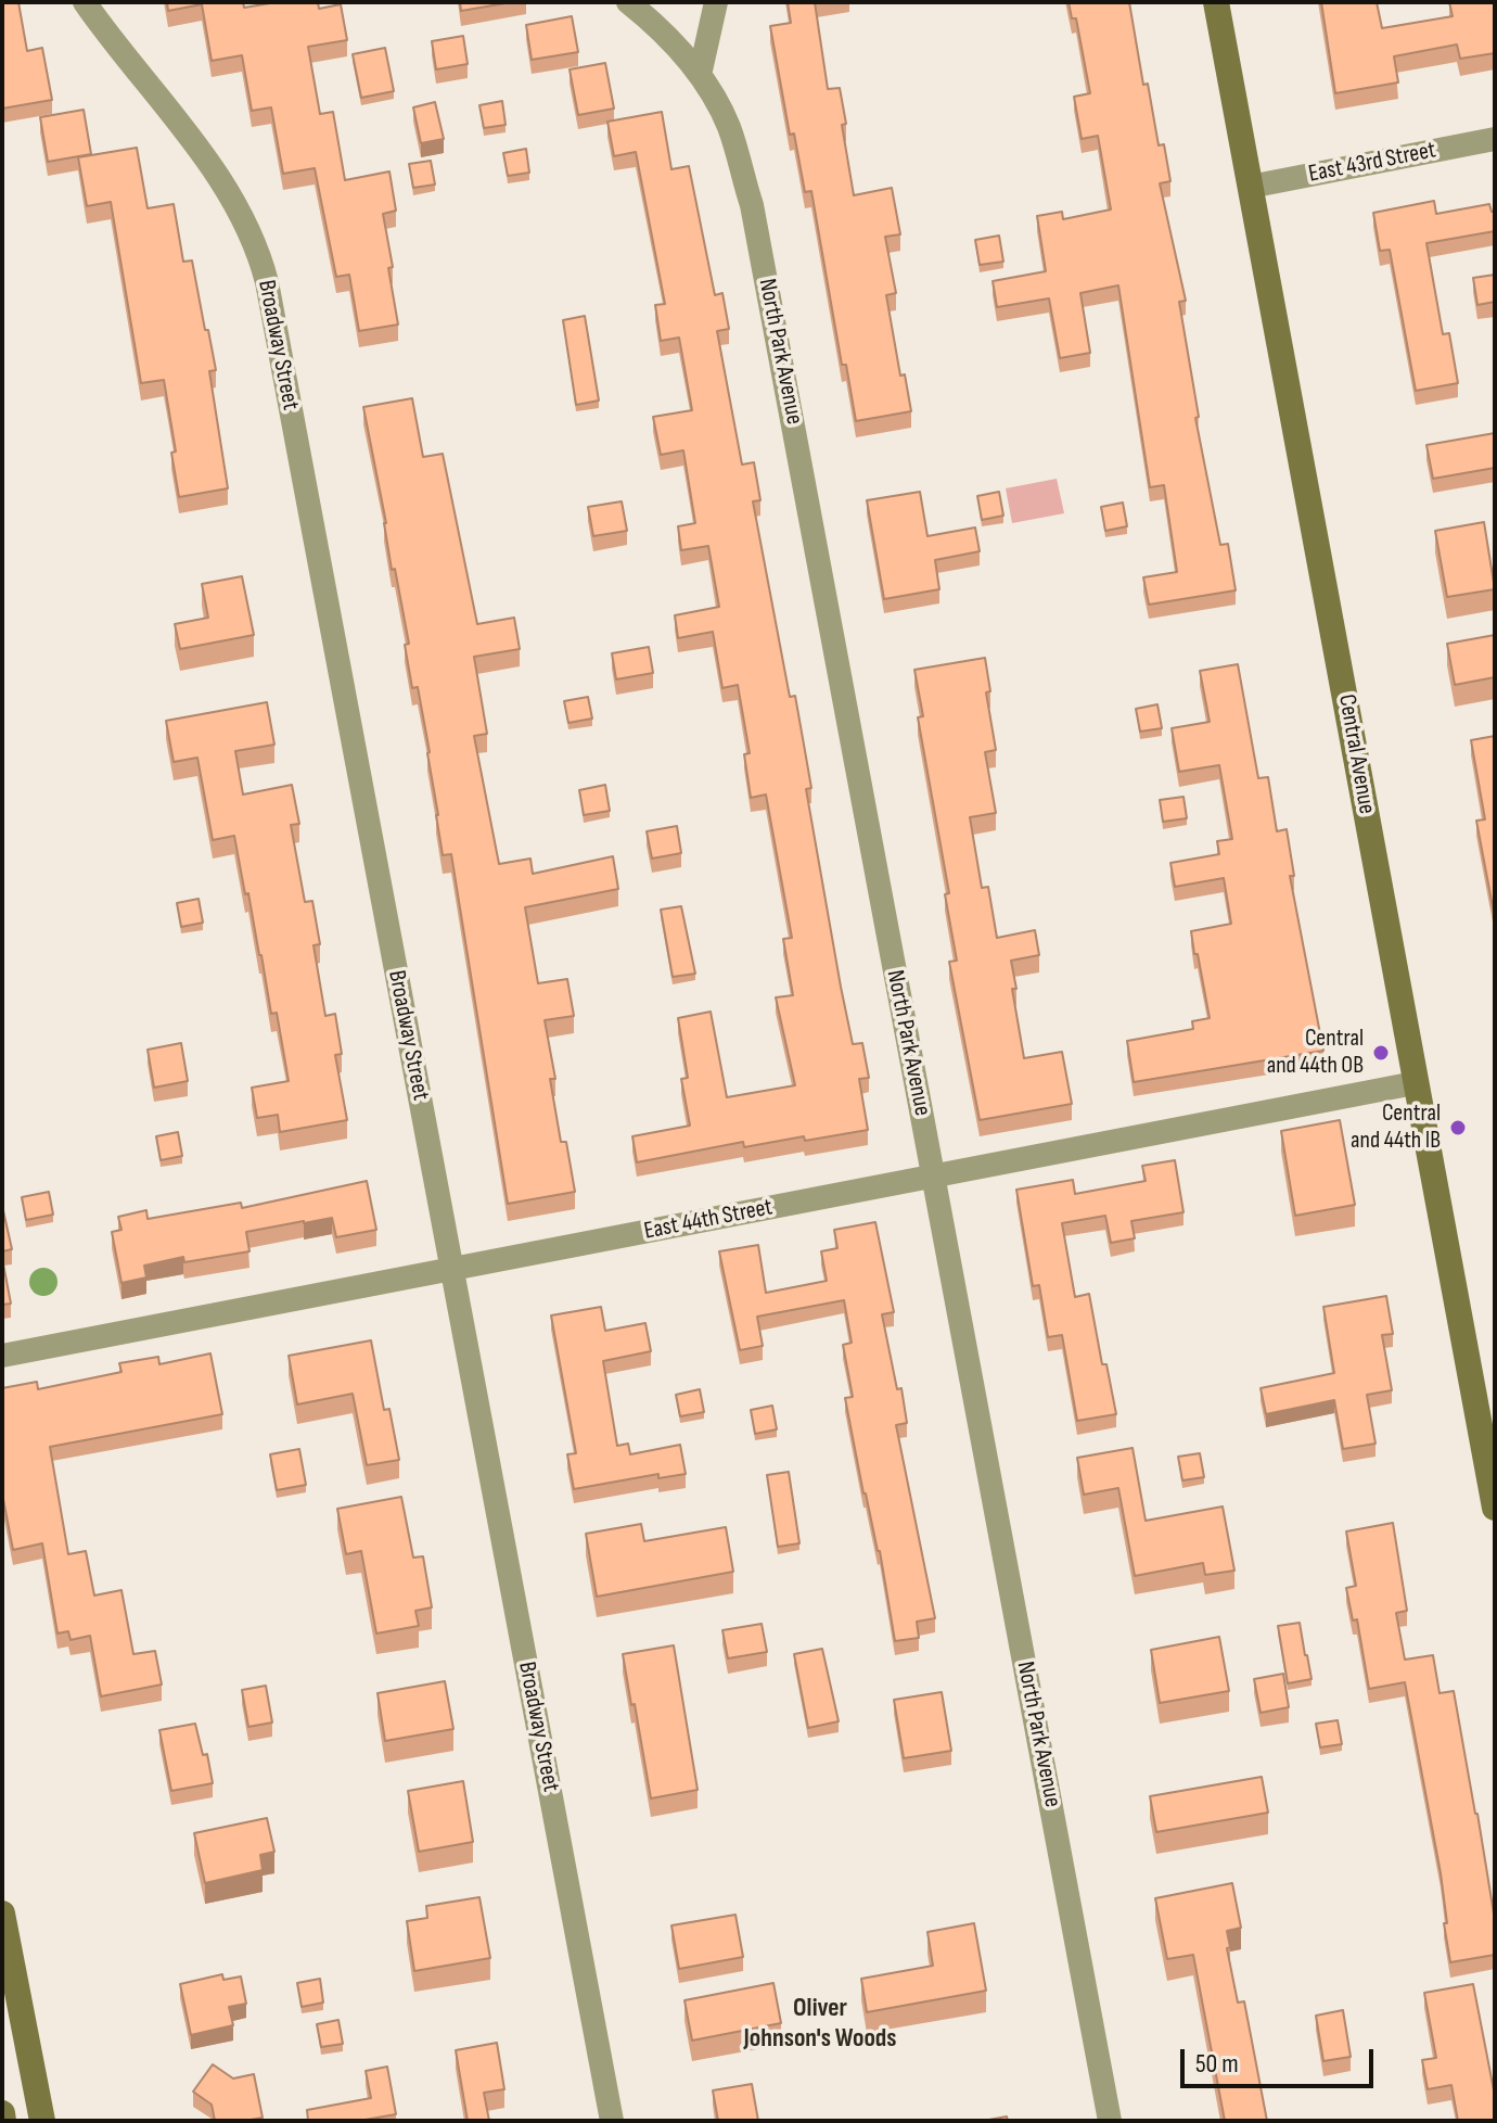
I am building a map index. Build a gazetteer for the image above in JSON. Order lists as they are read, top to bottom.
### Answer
{
  "streets": {
    "main road": ["Central Avenue"],
    "street": [
      "East 43rd Street",
      "Broadway Street",
      "North Park Avenue",
      "East 44th Street"
    ]
  },
  "crossings": [
    ["East 43rd Street", "Central Avenue"],
    ["Broadway Street", "East 44th Street"],
    ["North Park Avenue", "East 44th Street"],
    ["Central Avenue", "East 44th Street"]
  ],
  "districts": ["Oliver Johnson's Woods"],
  "places": ["Central and 44th OB", "Central and 44th IB"],
  "scale_bar": "50 m"
}
